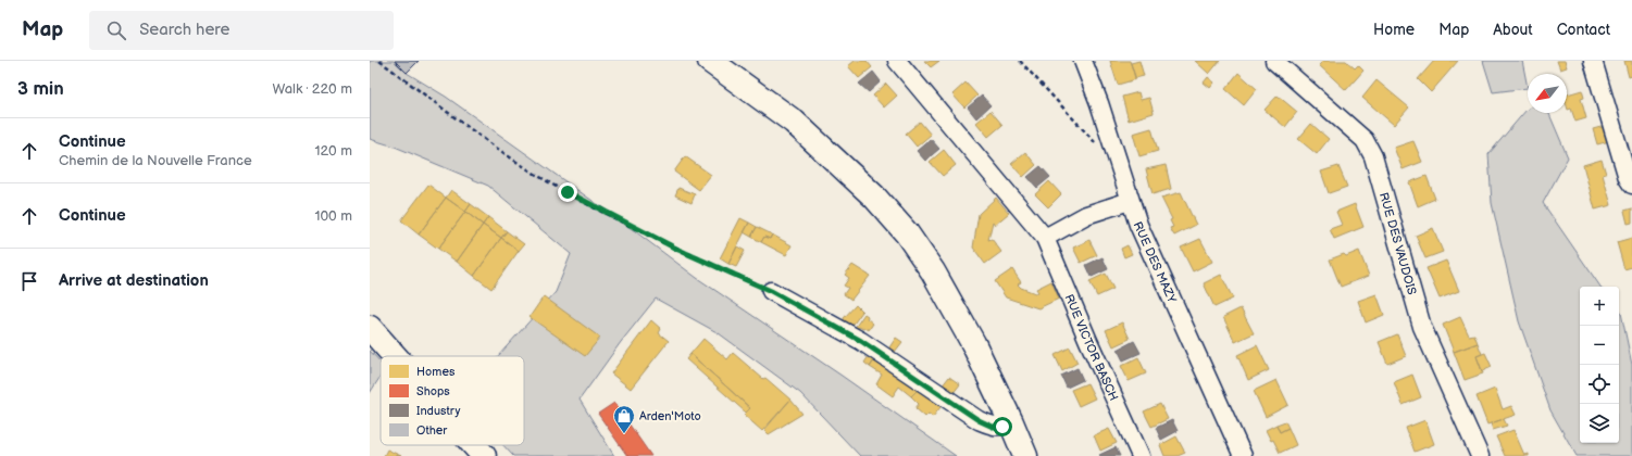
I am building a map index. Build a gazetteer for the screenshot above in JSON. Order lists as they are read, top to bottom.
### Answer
{
  "streets": {
    "street": ["RUE DES VAUDOIS", "RUE DES MAZY", "RUE VICTOR BASCH"]
  },
  "places": {
    "shop": ["Arden'Moto"]
  },
  "legend": [
    "Homes",
    "Shops",
    "Industry",
    "Other"
  ],
  "north": "bottom left",
  "page": {
    "header": "Map",
    "search": "Search here",
    "nav": [
      "Home",
      "Map",
      "About",
      "Contact"
    ],
    "heading": ["3 min", "Walk · 220 m"],
    "list": [
      ["Continue", "Chemin de la Nouvelle France", "120 m"],
      ["Continue", "100 m"],
      "Arrive at destination"
    ],
    "map_buttons": ["+", "−"]
  }
}
